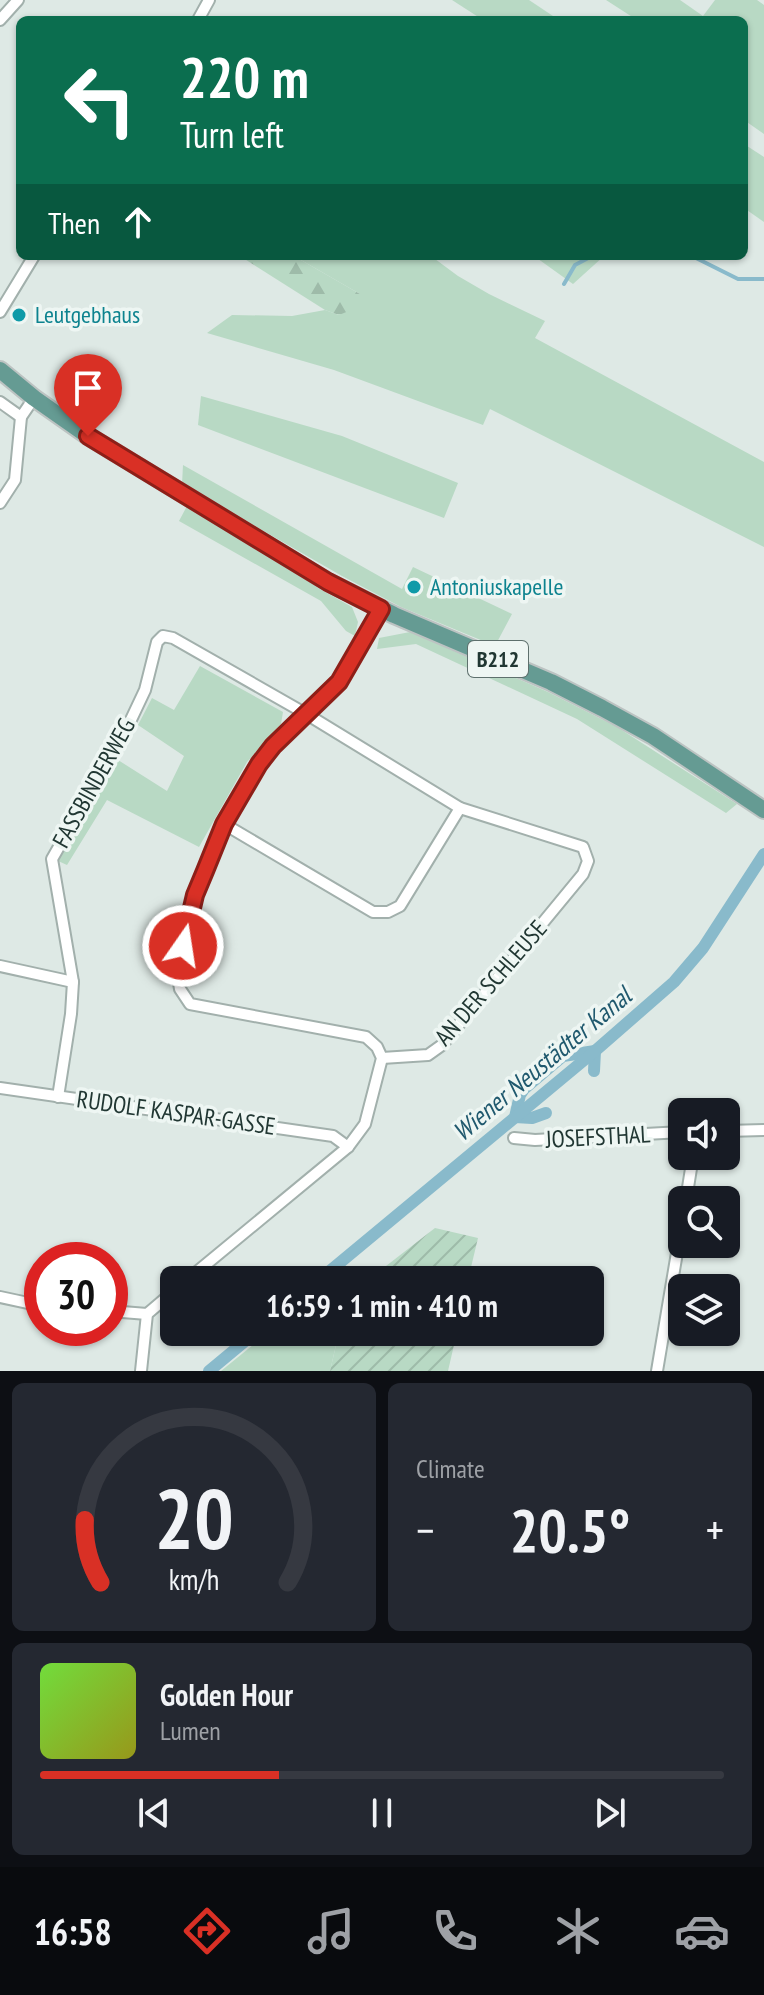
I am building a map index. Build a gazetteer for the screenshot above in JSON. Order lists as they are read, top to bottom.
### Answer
{
  "streets": {
    "main road": ["B212"],
    "street": [
      "FASSBINDERWEG",
      "AN DER SCHLEUSE",
      "RUDOLF KASPAR-GASSE",
      "JOSEFSTHAL"
    ]
  },
  "crossings": [
    ["FASSBINDERWEG", "RUDOLF KASPAR-GASSE"]
  ],
  "water": ["Wiener Neustädter Kanal"],
  "places": ["Leutgebhaus", "Antoniuskapelle"],
  "page": {
    "turn": ["220 m", "Turn left"],
    "then": "Then",
    "limit": "30",
    "trip": "16:59 · 1 min · 410 m",
    "tile": "Climate",
    "heat": ["−", "20.5°", "+"],
    "song": ["Golden Hour", "Lumen"],
    "tabs": "16:58",
    "gauge": ["20", "km/h"]
  }
}
